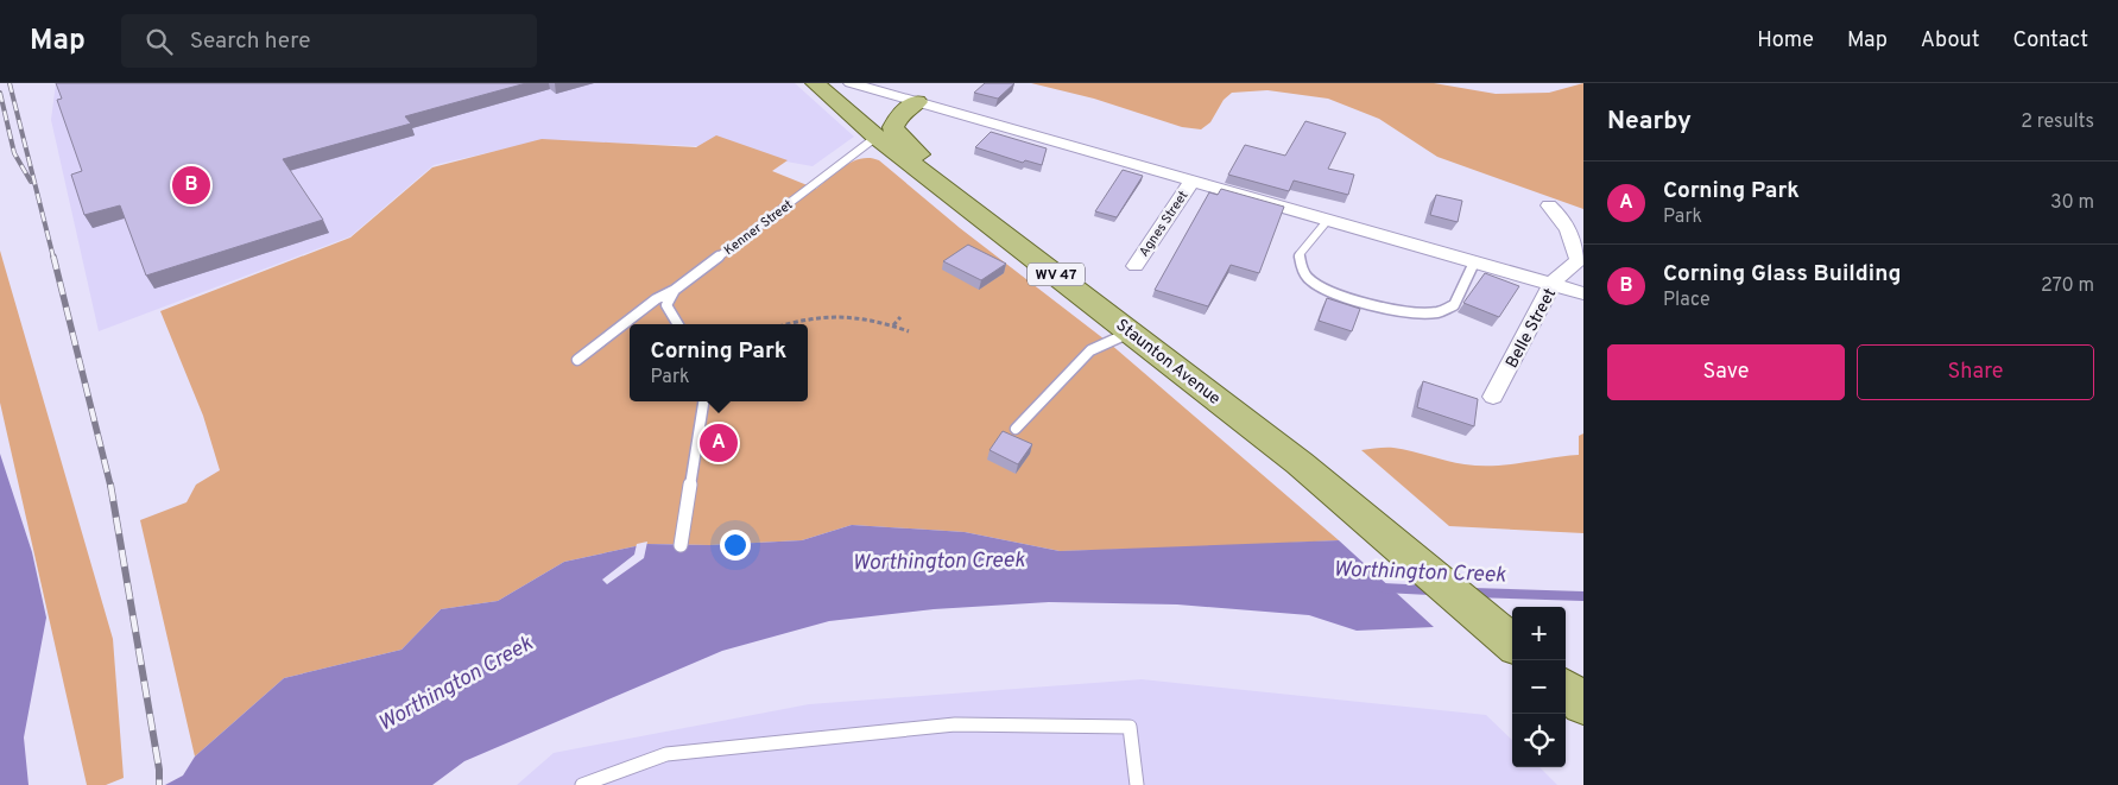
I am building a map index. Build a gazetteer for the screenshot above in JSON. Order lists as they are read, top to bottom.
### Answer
{
  "streets": {
    "main road": ["WV 47", "Staunton Avenue"],
    "street": ["Agnes Street", "Belle Street"],
    "lane": ["Kenner Street"]
  },
  "crossings": [
    ["Kenner Street", "Staunton Avenue"]
  ],
  "water": ["Worthington Creek"],
  "page": {
    "header": "Map",
    "search": "Search here",
    "nav": [
      "Home",
      "Map",
      "About",
      "Contact"
    ],
    "heading": ["Nearby", "2 results"],
    "list": [
      {
        "mark": "A",
        "name": "Corning Park",
        "note": "Park",
        "value": "30 m"
      },
      {
        "mark": "B",
        "name": "Corning Glass Building",
        "note": "Place",
        "value": "270 m"
      }
    ],
    "pins": ["B", "A"],
    "popup": ["Corning Park", "Park"],
    "buttons": ["Save", "Share"],
    "map_buttons": ["+", "−"]
  }
}
